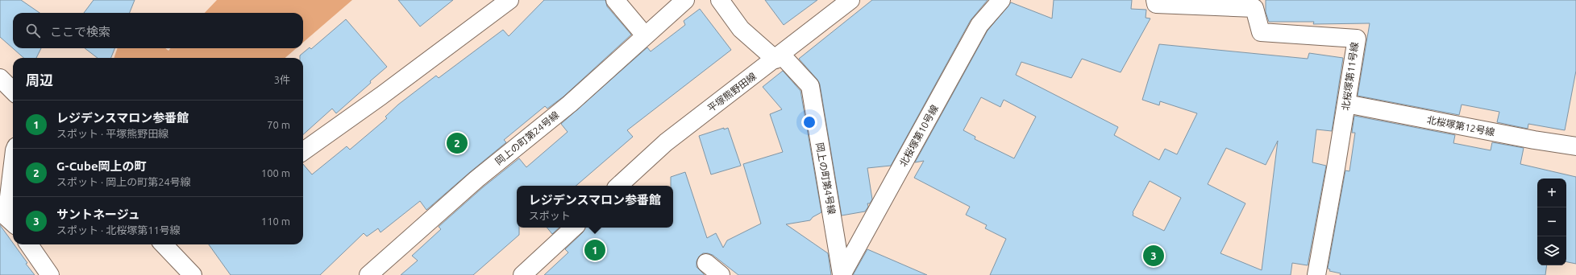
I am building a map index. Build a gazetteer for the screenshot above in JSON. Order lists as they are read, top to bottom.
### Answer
{
  "streets": {
    "main road": [
      "北桜塚第11号線",
      "平塚熊野田線",
      "北桜塚第12号線",
      "北桜塚第10号線",
      "岡上の町第24号線",
      "岡上の町第4号線"
    ]
  },
  "crossings": [
    ["北桜塚第11号線", "北桜塚第12号線"],
    ["平塚熊野田線", "岡上の町第4号線"],
    ["北桜塚第10号線", "岡上の町第4号線"]
  ],
  "page": {
    "search": "ここで検索",
    "heading": ["周辺", "3件"],
    "list": [
      {
        "mark": "1",
        "name": "レジデンスマロン参番館",
        "note": "スポット · 平塚熊野田線",
        "value": "70 m"
      },
      {
        "mark": "2",
        "name": "G-Cube岡上の町",
        "note": "スポット · 岡上の町第24号線",
        "value": "100 m"
      },
      {
        "mark": "3",
        "name": "サントネージュ",
        "note": "スポット · 北桜塚第11号線",
        "value": "110 m"
      }
    ],
    "pins": ["2", "1", "3"],
    "map_buttons": ["+", "−"],
    "popup": ["レジデンスマロン参番館", "スポット"]
  }
}
